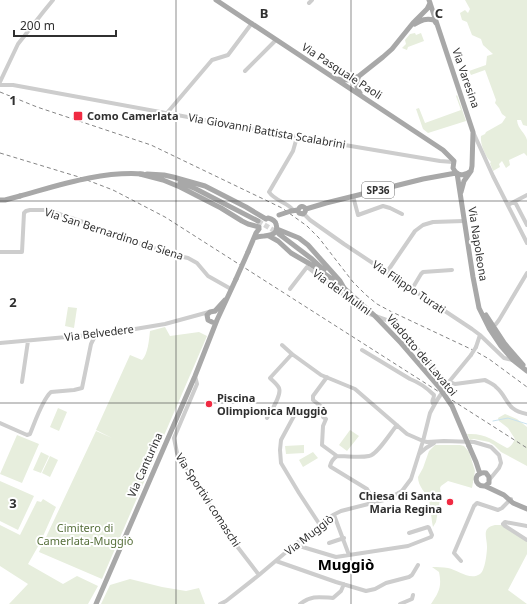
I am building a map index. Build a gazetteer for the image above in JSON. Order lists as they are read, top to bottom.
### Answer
{
  "streets": {
    "main road": [
      "Via Pasquale Paoli",
      "Via Varesina",
      "SP36",
      "Via Napoleona",
      "Viadotto dei Lavatoi",
      "Via Canturina"
    ],
    "street": [
      "Via Giovanni Battista Scalabrini",
      "Via San Bernardino da Siena",
      "Via Filippo Turati",
      "Via dei Mulini",
      "Via Belvedere",
      "Via Sportivi comaschi",
      "Via Muggiò"
    ]
  },
  "crossings": [
    ["Via Pasquale Paoli", "Via Giovanni Battista Scalabrini"],
    ["Via Pasquale Paoli", "Via Napoleona"],
    ["Via Varesina", "Via Napoleona"],
    ["Via Giovanni Battista Scalabrini", "Via Napoleona"],
    ["SP36", "Via Napoleona"],
    ["SP36", "Via Filippo Turati"],
    ["Via San Bernardino da Siena", "Via Canturina"],
    ["Via Napoleona", "Via Filippo Turati"],
    ["Via Filippo Turati", "Via Muggiò"],
    ["Via dei Mulini", "Via Muggiò"],
    ["Via Belvedere", "Via Canturina"],
    ["Via Canturina", "Via Sportivi comaschi"],
    ["Via Sportivi comaschi", "Via Muggiò"]
  ],
  "districts": ["Muggiò"],
  "parks": ["Cimitero di Camerlata-Muggiò"],
  "places": {
    "transit": ["Como Camerlata"],
    "other": ["Piscina Olimpionica Muggiò", "Chiesa di Santa Maria Regina"]
  },
  "scale_bar": "200 m",
  "grid": {
    "columns": ["B", "C"],
    "rows": ["1", "2", "3"]
  }
}
